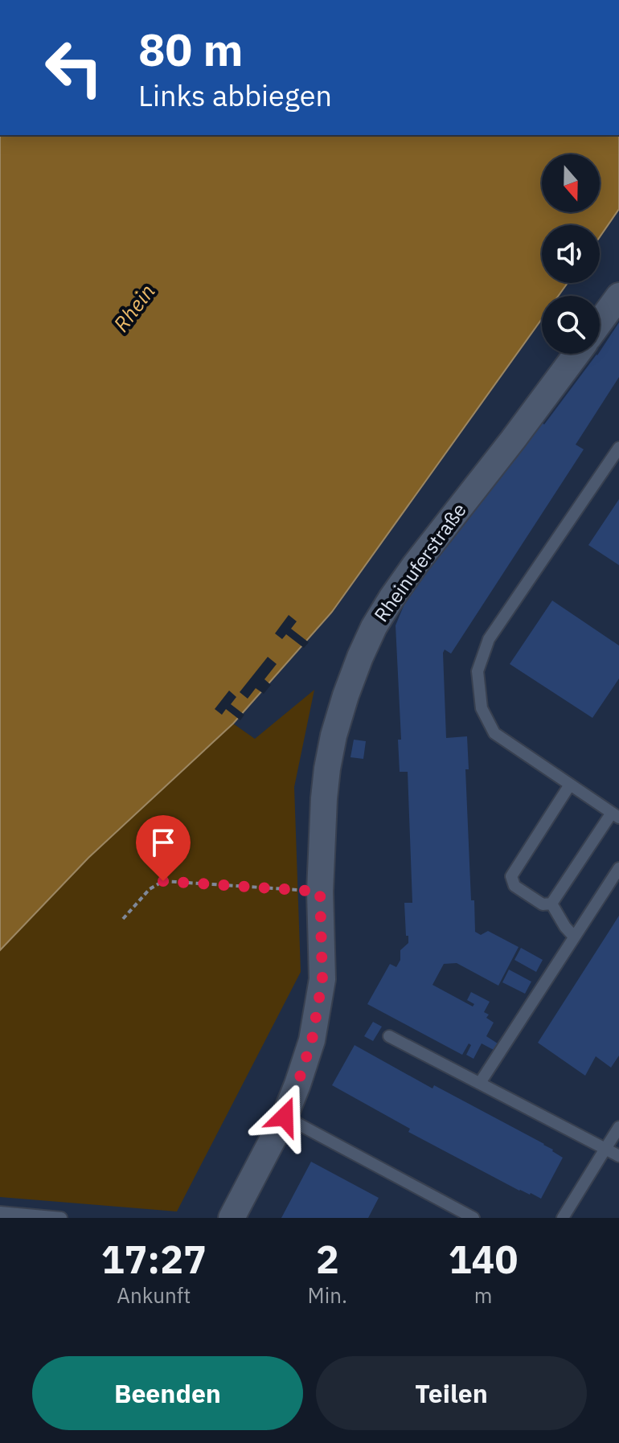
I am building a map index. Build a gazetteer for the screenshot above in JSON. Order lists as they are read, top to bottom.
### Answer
{
  "streets": {
    "street": ["Rheinuferstraße"]
  },
  "water": ["Rhein"],
  "north": "bottom",
  "page": {
    "turn": ["80 m", "Links abbiegen"],
    "eta": [
      "17:27",
      "Ankunft",
      "2",
      "Min.",
      "140",
      "m"
    ],
    "buttons": ["Beenden", "Teilen"]
  }
}
